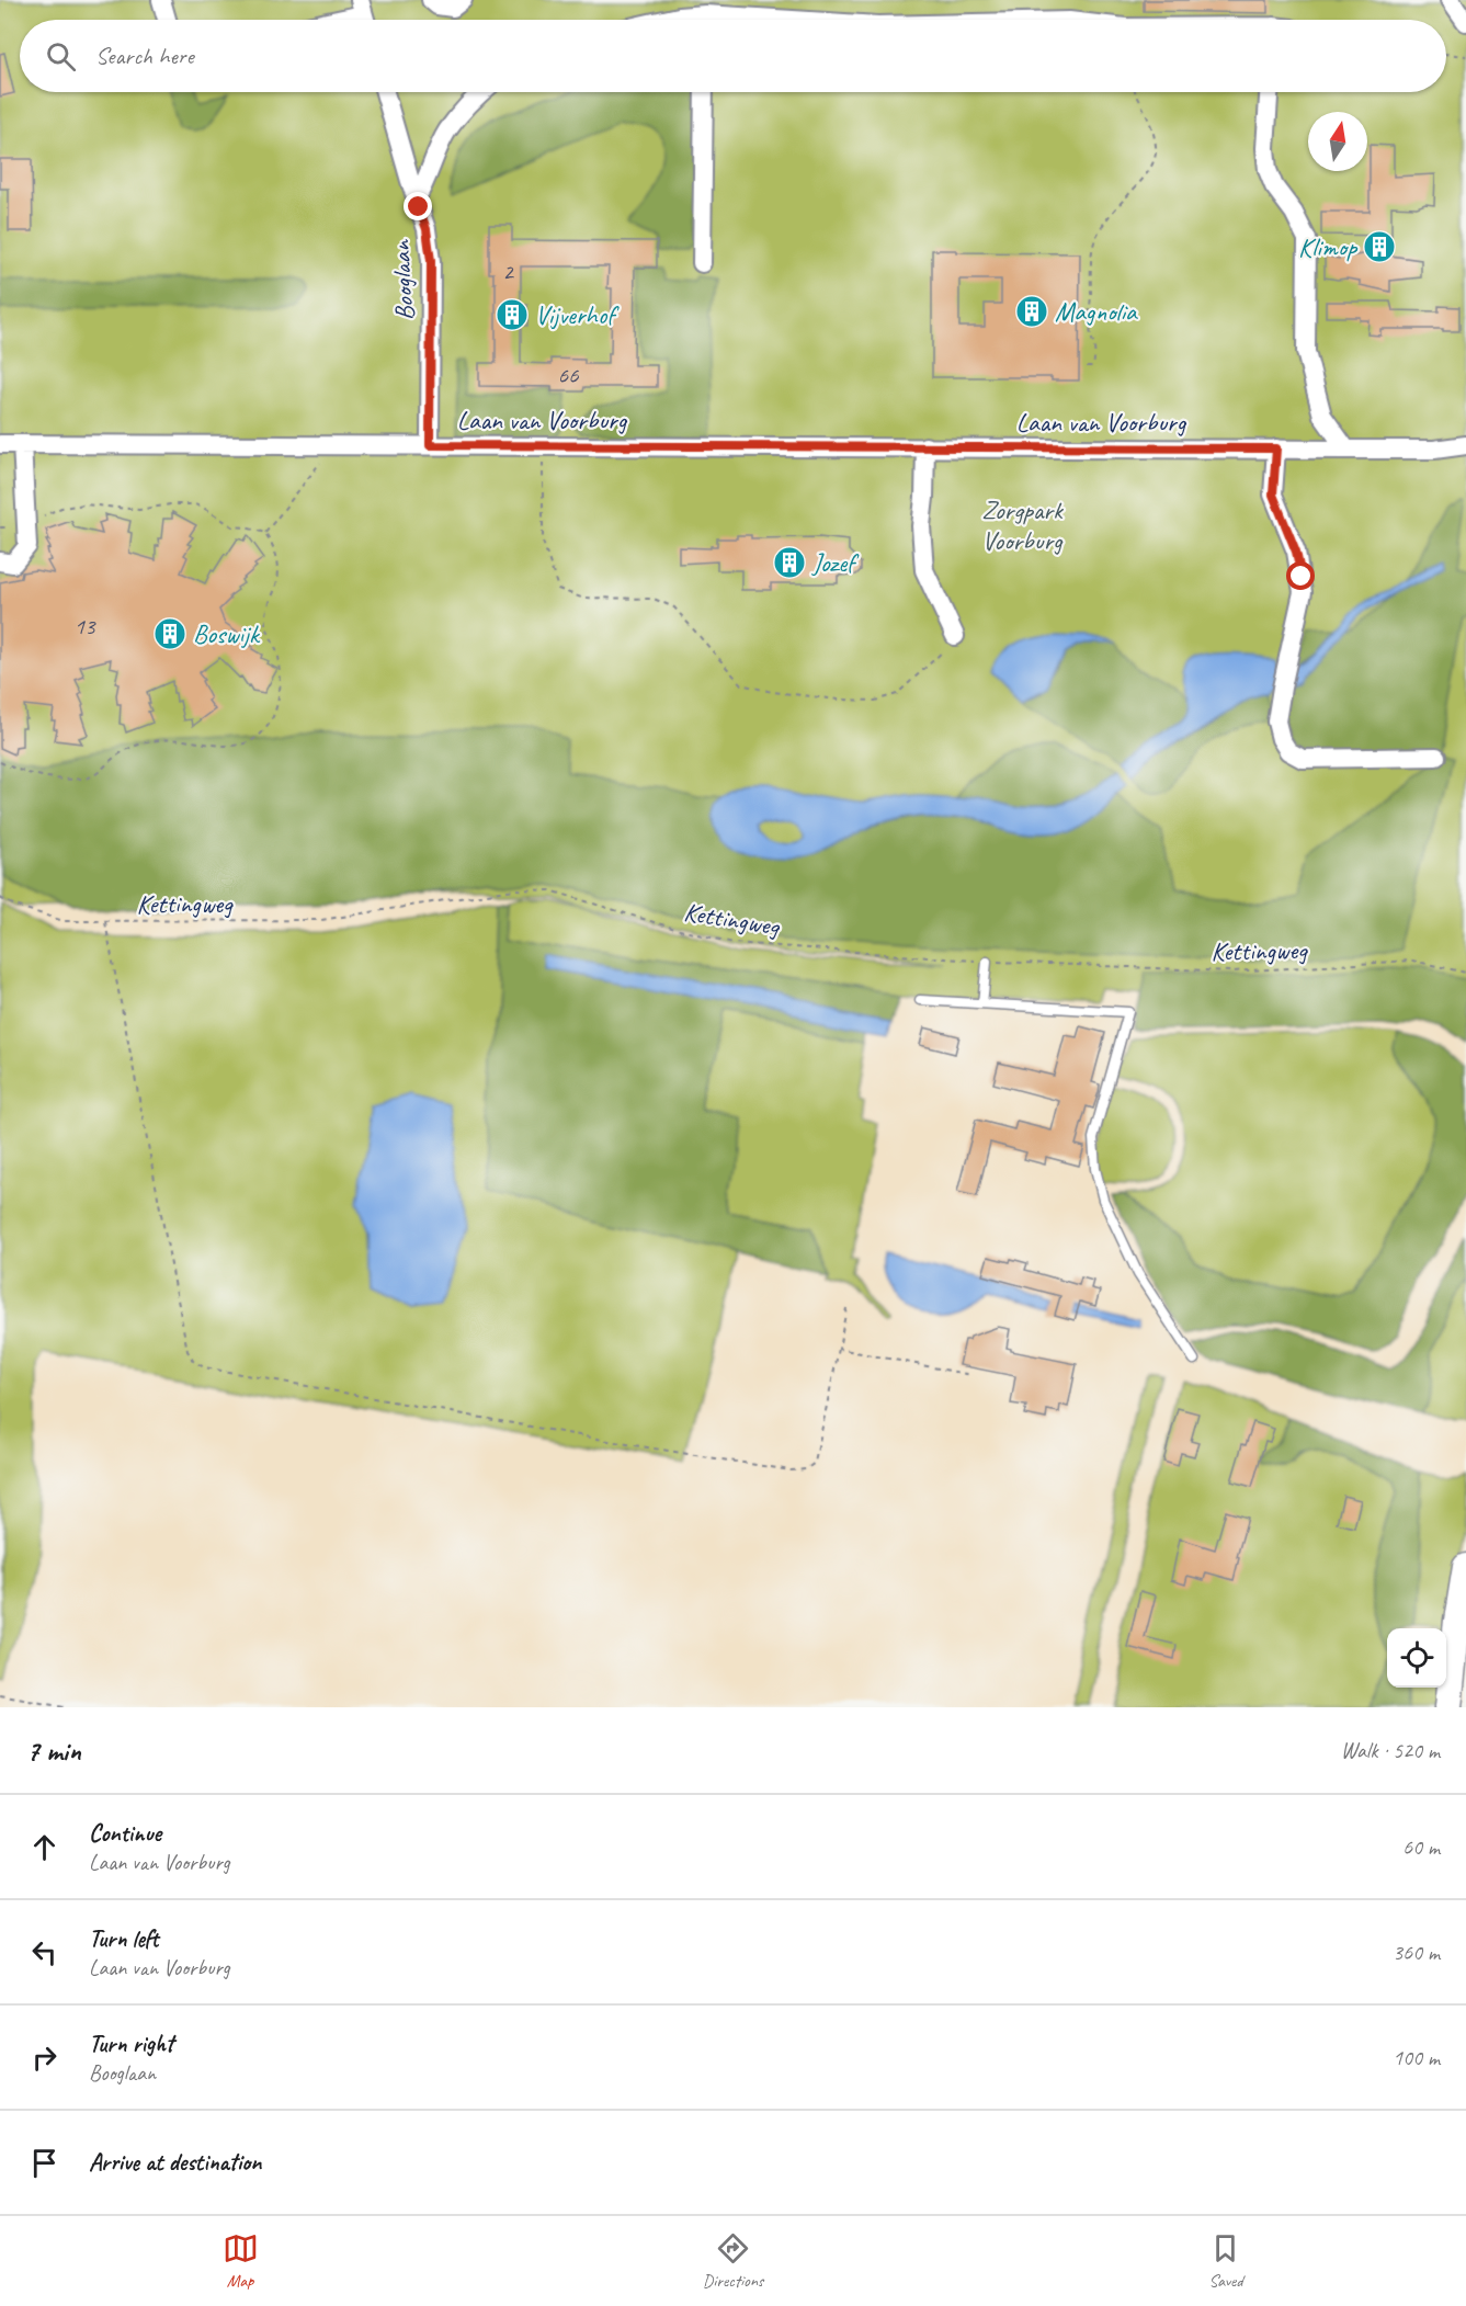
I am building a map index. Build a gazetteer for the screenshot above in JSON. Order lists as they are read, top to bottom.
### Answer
{
  "streets": {
    "street": ["Booglaan", "Laan van Voorburg"],
    "path": ["Kettingweg"]
  },
  "crossings": [
    ["Booglaan", "Laan van Voorburg"]
  ],
  "parks": ["Zorgpark Voorburg"],
  "places": {
    "building": [
      "Klimop",
      "Magnolia",
      "Vijverhof",
      "Jozef",
      "Boswijk"
    ]
  },
  "house_numbers": ["2", "66", "13"],
  "north": "top",
  "page": {
    "search": "Search here",
    "heading": ["7 min", "Walk · 520 m"],
    "list": [
      ["Continue", "Laan van Voorburg", "60 m"],
      ["Turn left", "Laan van Voorburg", "360 m"],
      ["Turn right", "Booglaan", "100 m"],
      "Arrive at destination"
    ],
    "nav": ["Map", "Directions", "Saved"]
  }
}
